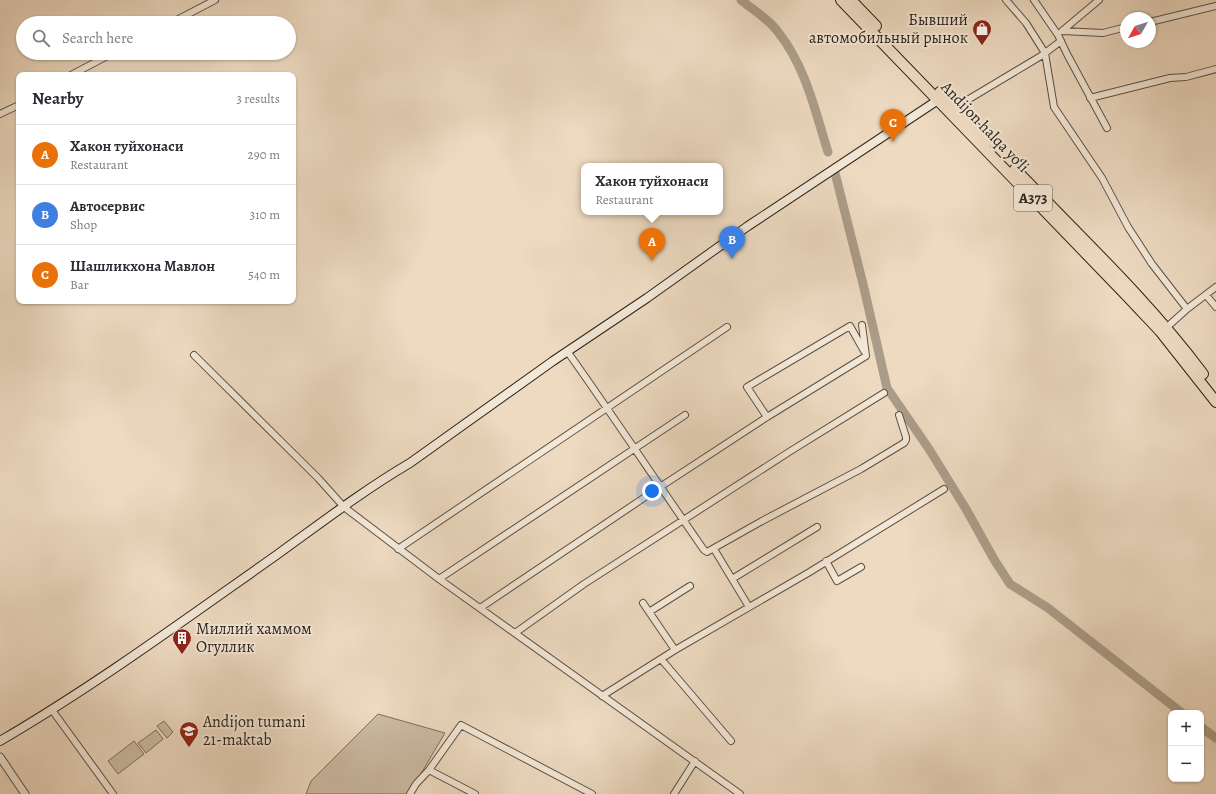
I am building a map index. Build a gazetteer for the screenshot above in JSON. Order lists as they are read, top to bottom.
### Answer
{
  "streets": {
    "highway": ["Andijon halqa yo‘li", "A373"]
  },
  "places": {
    "shop": ["Бывший автомобильный рынок"],
    "building": ["Миллий хаммом Огуллик"],
    "school or university": ["Andijon tumani 21-maktab"]
  },
  "north": "bottom left",
  "page": {
    "search": "Search here",
    "heading": ["Nearby", "3 results"],
    "pins": ["C", "B", "A"],
    "list": [
      {
        "mark": "A",
        "name": "Хакон туйхонаси",
        "note": "Restaurant",
        "value": "290 m"
      },
      {
        "mark": "B",
        "name": "Автосервис",
        "note": "Shop",
        "value": "310 m"
      },
      {
        "mark": "C",
        "name": "Шашликхона Мавлон",
        "note": "Bar",
        "value": "540 m"
      }
    ],
    "popup": ["Хакон туйхонаси", "Restaurant"],
    "map_buttons": ["+", "−"]
  }
}
